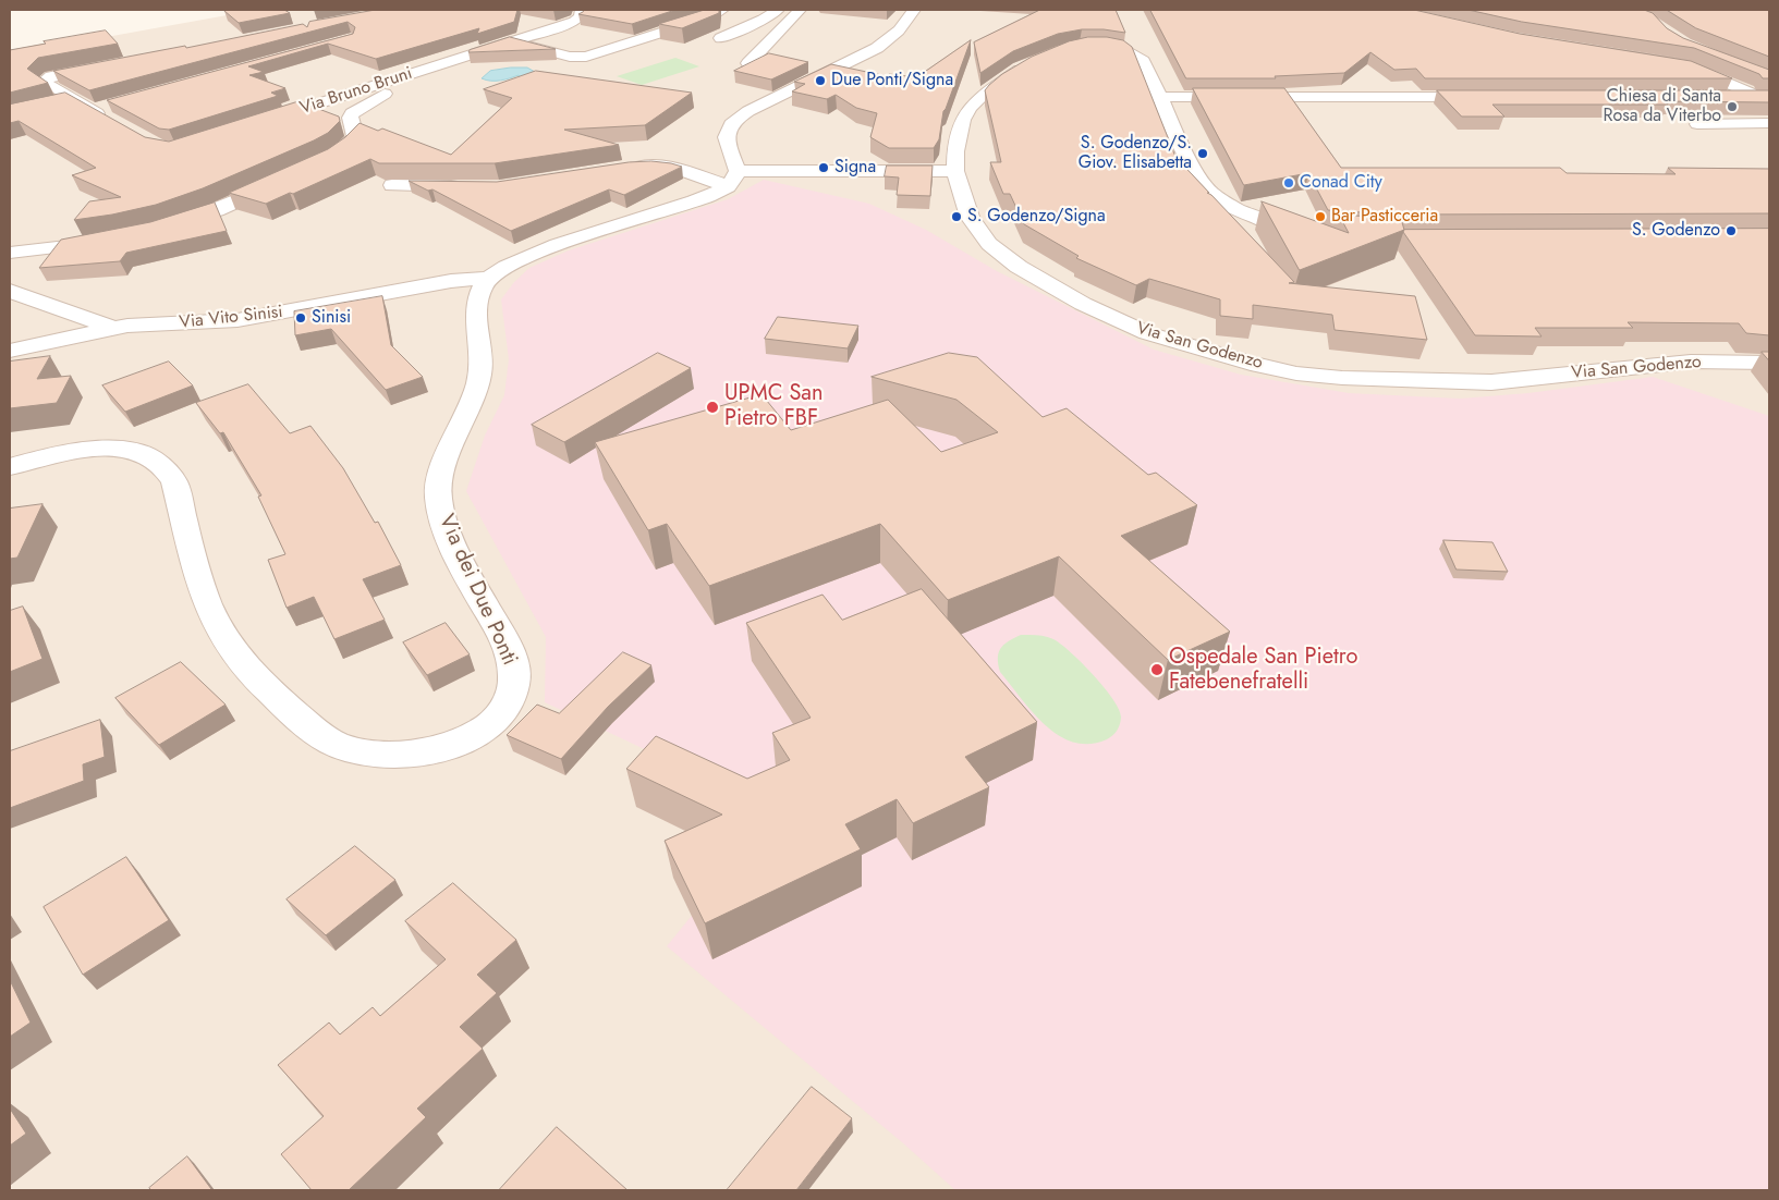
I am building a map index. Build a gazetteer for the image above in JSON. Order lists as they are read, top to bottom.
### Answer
{
  "streets": {
    "street": [
      "Via Bruno Bruni",
      "Via Vito Sinisi",
      "Via San Godenzo",
      "Via dei Due Ponti"
    ]
  },
  "crossings": [
    ["Via Vito Sinisi", "Via dei Due Ponti"]
  ],
  "places": [
    "Due Ponti/Signa",
    "Chiesa di Santa Rosa da Viterbo",
    "S. Godenzo/S. Giov. Elisabetta",
    "Signa",
    "Conad City",
    "S. Godenzo/Signa",
    "Bar Pasticceria",
    "S. Godenzo",
    "Sinisi",
    "UPMC San Pietro FBF",
    "Ospedale San Pietro Fatebenefratelli"
  ]
}
